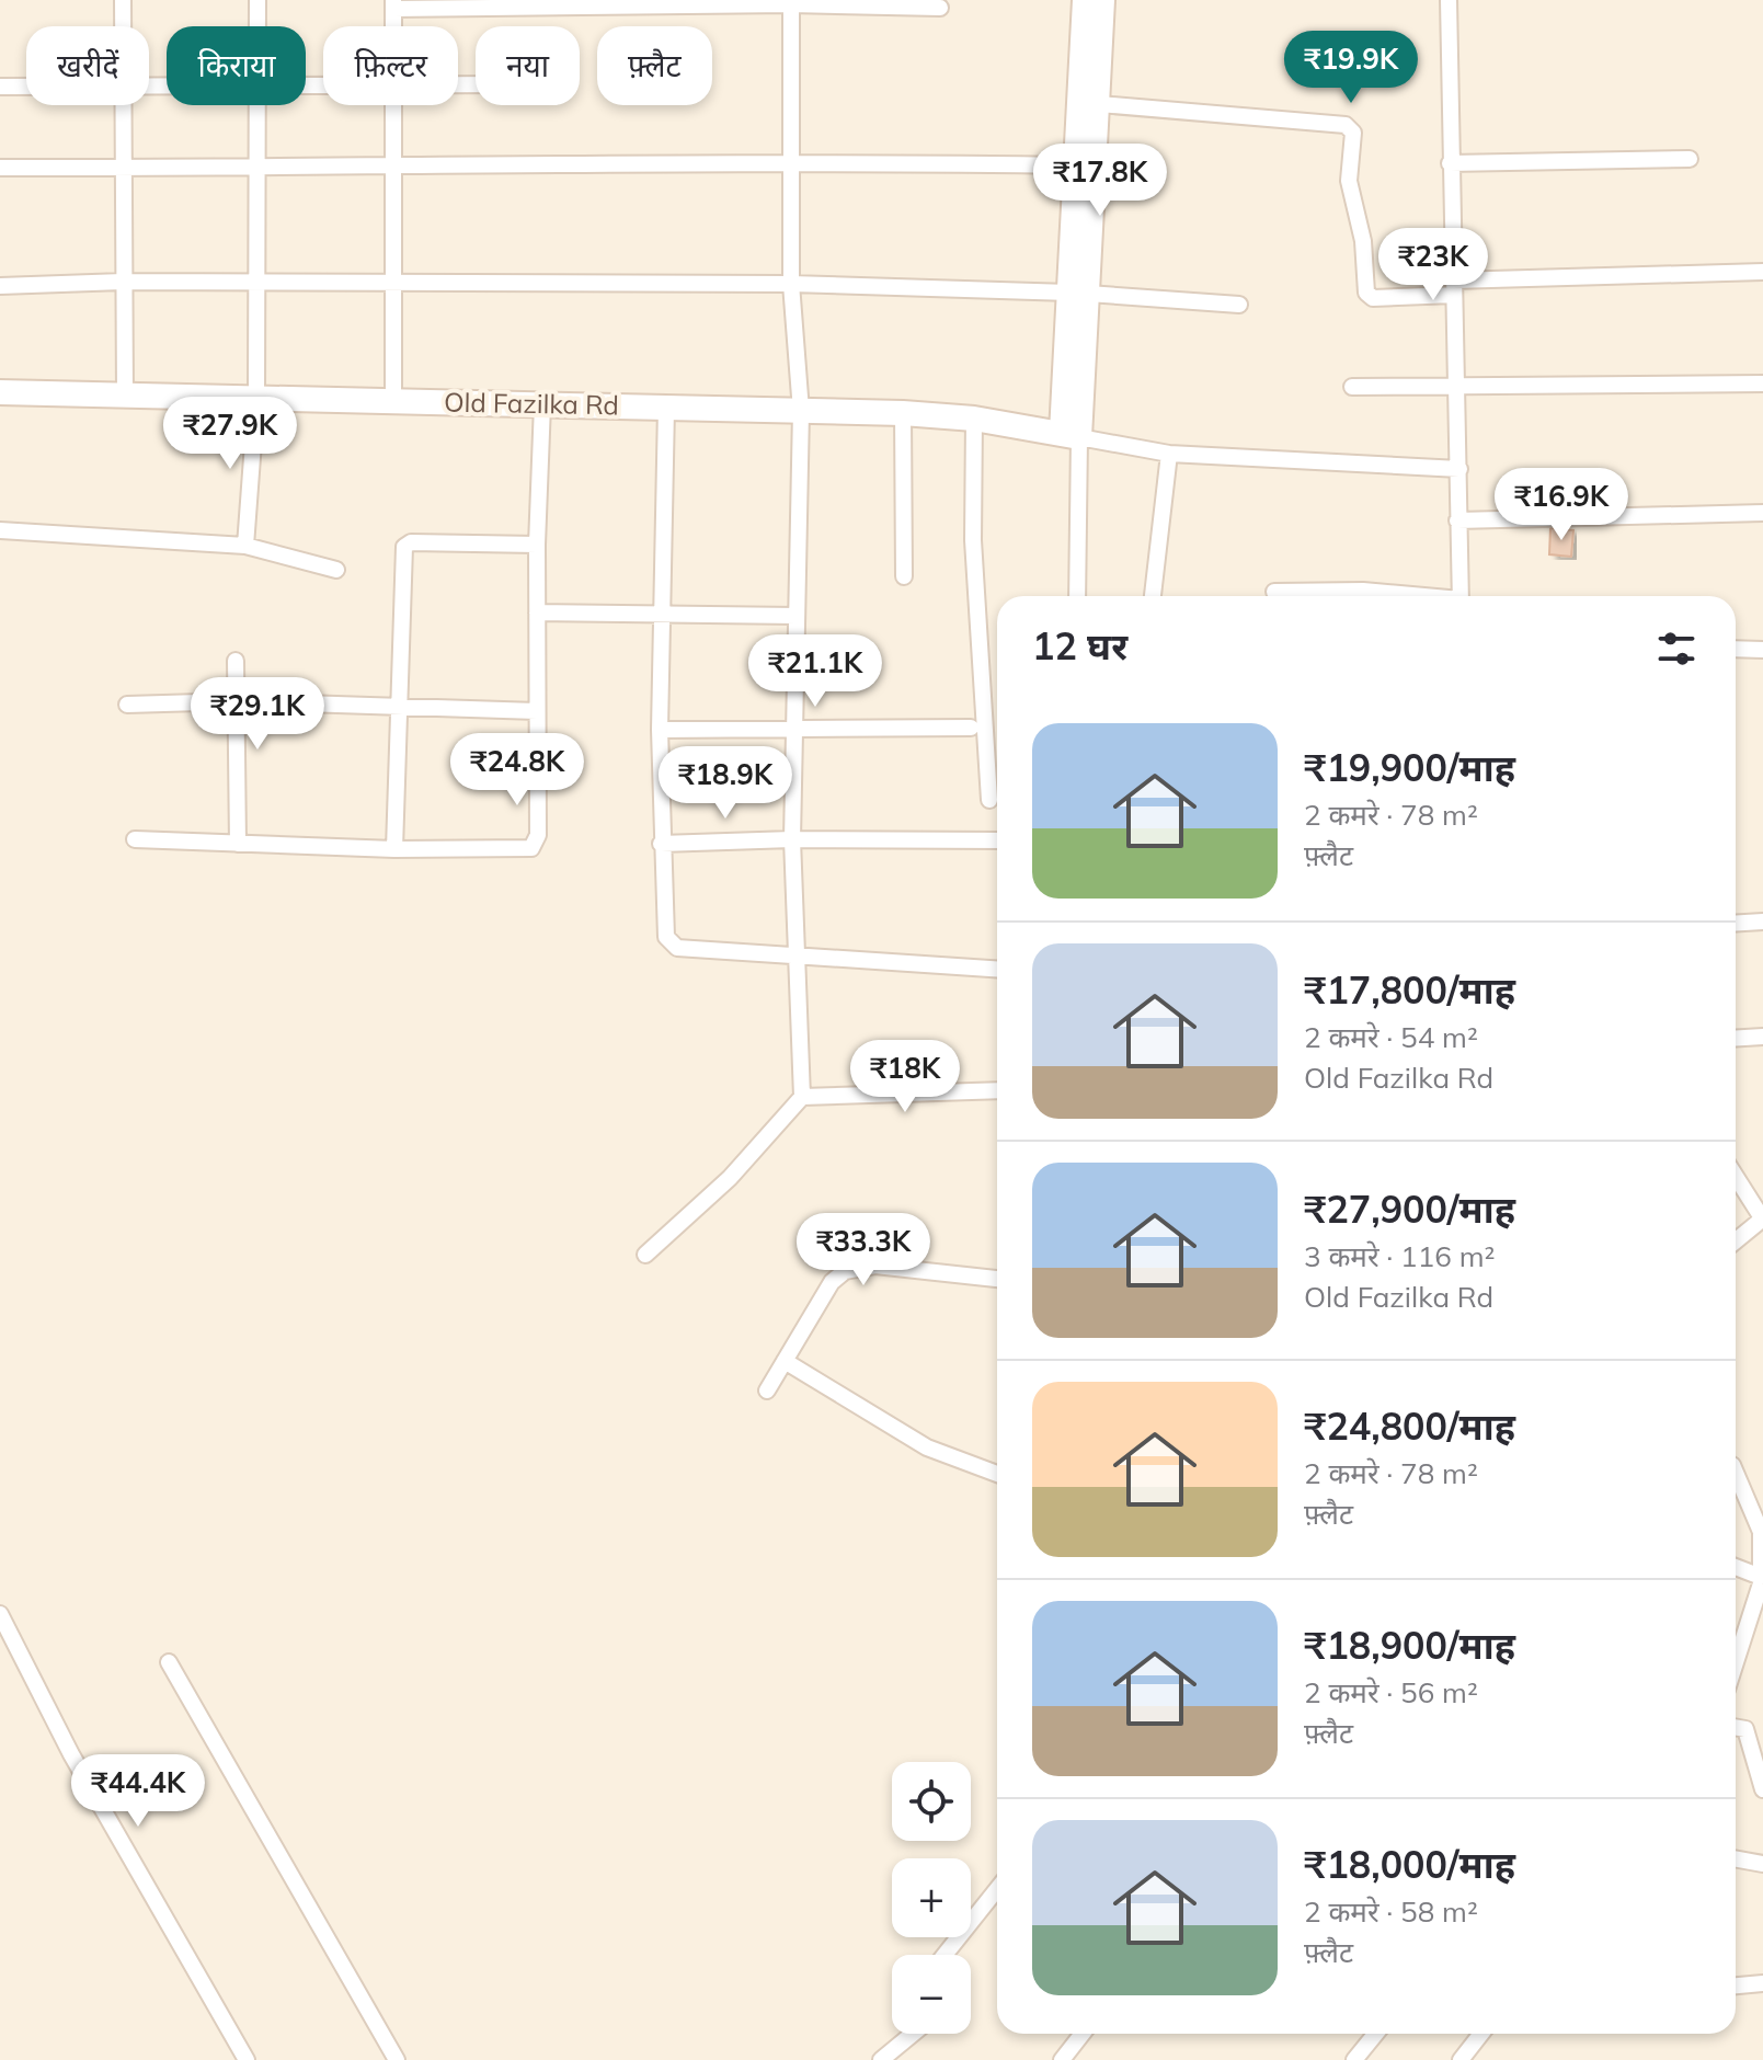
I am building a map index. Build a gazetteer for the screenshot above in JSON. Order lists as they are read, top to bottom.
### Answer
{
  "streets": {
    "main road": ["Old Fazilka Rd"]
  },
  "page": {
    "chip": [
      "खरीदें",
      "किराया",
      "फ़िल्टर",
      "नया",
      "फ़्लैट"
    ],
    "price": [
      "₹19.9K",
      "₹17.8K",
      "₹23K",
      "₹27.9K",
      "₹16.9K",
      "₹21.1K",
      "₹29.1K",
      "₹24.8K",
      "₹18.9K",
      "₹18K",
      "₹33.3K",
      "₹44.4K"
    ],
    "heading": "12 घर",
    "list": [
      {
        "name": "₹19,900/माह",
        "note": "2 कमरे · 78 m² · फ़्लैट"
      },
      {
        "name": "₹17,800/माह",
        "note": "2 कमरे · 54 m² · Old Fazilka Rd"
      },
      {
        "name": "₹27,900/माह",
        "note": "3 कमरे · 116 m² · Old Fazilka Rd"
      },
      {
        "name": "₹24,800/माह",
        "note": "2 कमरे · 78 m² · फ़्लैट"
      },
      {
        "name": "₹18,900/माह",
        "note": "2 कमरे · 56 m² · फ़्लैट"
      },
      {
        "name": "₹18,000/माह",
        "note": "2 कमरे · 58 m² · फ़्लैट"
      }
    ],
    "map_buttons": ["+", "−"]
  }
}
